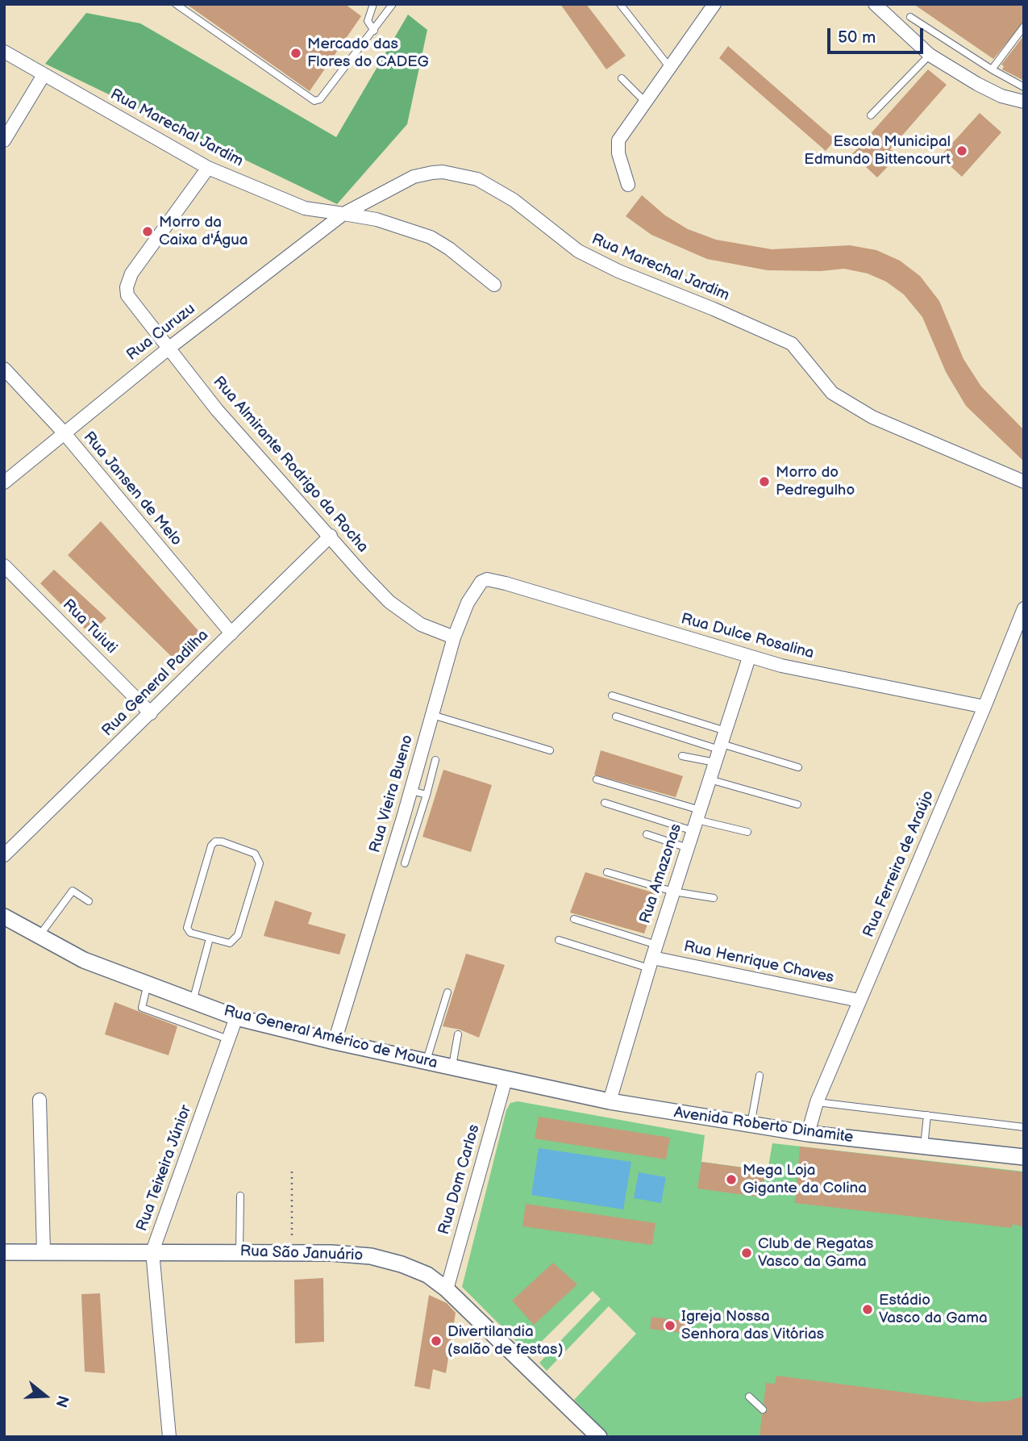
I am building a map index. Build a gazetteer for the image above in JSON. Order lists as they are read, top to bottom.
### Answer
{
  "streets": {
    "street": [
      "Rua Marechal Jardim",
      "Rua Curuzu",
      "Rua Almirante Rodrigo da Rocha",
      "Rua Jansen de Melo",
      "Rua Tuiuti",
      "Rua Dulce Rosalina",
      "Rua General Padilha",
      "Rua Vieira Bueno",
      "Rua Ferreira de Araújo",
      "Rua Amazonas",
      "Rua Henrique Chaves",
      "Rua General Américo de Moura",
      "Avenida Roberto Dinamite",
      "Rua Teixeira Júnior",
      "Rua Dom Carlos",
      "Rua São Januário"
    ]
  },
  "crossings": [
    ["Rua Marechal Jardim", "Rua Curuzu"],
    ["Rua Marechal Jardim", "Rua Almirante Rodrigo da Rocha"],
    ["Rua Curuzu", "Rua Almirante Rodrigo da Rocha"],
    ["Rua Curuzu", "Rua Jansen de Melo"],
    ["Rua Almirante Rodrigo da Rocha", "Rua General Padilha"],
    ["Rua Almirante Rodrigo da Rocha", "Rua Vieira Bueno"],
    ["Rua Jansen de Melo", "Rua General Padilha"],
    ["Rua Tuiuti", "Rua General Padilha"],
    ["Rua Dulce Rosalina", "Rua Vieira Bueno"],
    ["Rua Dulce Rosalina", "Rua Ferreira de Araújo"],
    ["Rua Dulce Rosalina", "Rua Amazonas"],
    ["Rua Vieira Bueno", "Rua General Américo de Moura"],
    ["Rua Ferreira de Araújo", "Rua Henrique Chaves"],
    ["Rua Ferreira de Araújo", "Avenida Roberto Dinamite"],
    ["Rua Amazonas", "Rua Henrique Chaves"],
    ["Rua Amazonas", "Avenida Roberto Dinamite"],
    ["Rua General Américo de Moura", "Avenida Roberto Dinamite"],
    ["Rua General Américo de Moura", "Rua Teixeira Júnior"],
    ["Rua General Américo de Moura", "Rua Dom Carlos"],
    ["Avenida Roberto Dinamite", "Rua Dom Carlos"],
    ["Rua Teixeira Júnior", "Rua São Januário"],
    ["Rua Dom Carlos", "Rua São Januário"]
  ],
  "places": [
    "Mercado das Flores do CADEG",
    "Escola Municipal Edmundo Bittencourt",
    "Morro da Caixa d'Água",
    "Morro do Pedregulho",
    "Mega Loja Gigante da Colina",
    "Club de Regatas Vasco da Gama",
    "Estádio Vasco da Gama",
    "Igreja Nossa Senhora das Vitórias",
    "Divertilandia (salão de festas)"
  ],
  "scale_bar": "50 m",
  "north": "right"
}
